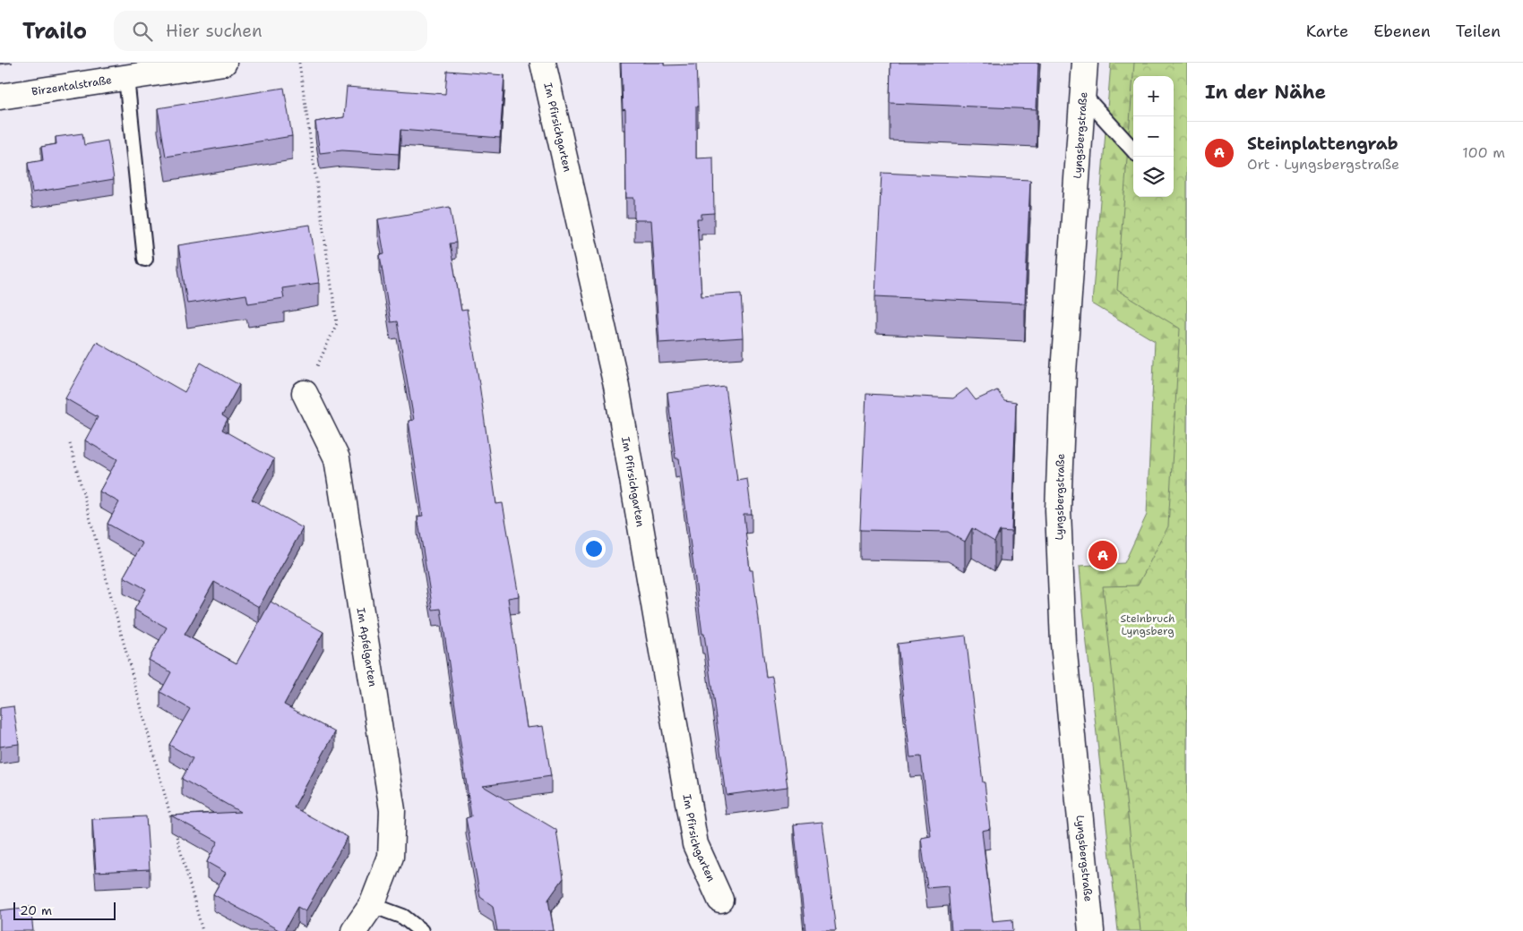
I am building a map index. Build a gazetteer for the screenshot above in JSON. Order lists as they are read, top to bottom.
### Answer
{
  "streets": {
    "street": [
      "Birzentalstraße",
      "Im Pfirsichgarten",
      "Lyngsbergstraße",
      "Im Apfelgarten"
    ]
  },
  "parks": ["Steinbruch Lyngsberg"],
  "scale_bar": "20 m",
  "page": {
    "header": "Trailo",
    "search": "Hier suchen",
    "nav": ["Karte", "Ebenen", "Teilen"],
    "heading": "In der Nähe",
    "map_buttons": ["+", "−"],
    "list": [
      {
        "mark": "A",
        "name": "Steinplattengrab",
        "note": "Ort · Lyngsbergstraße",
        "value": "100 m"
      }
    ],
    "pins": "A",
    "scale": "20 m"
  }
}
